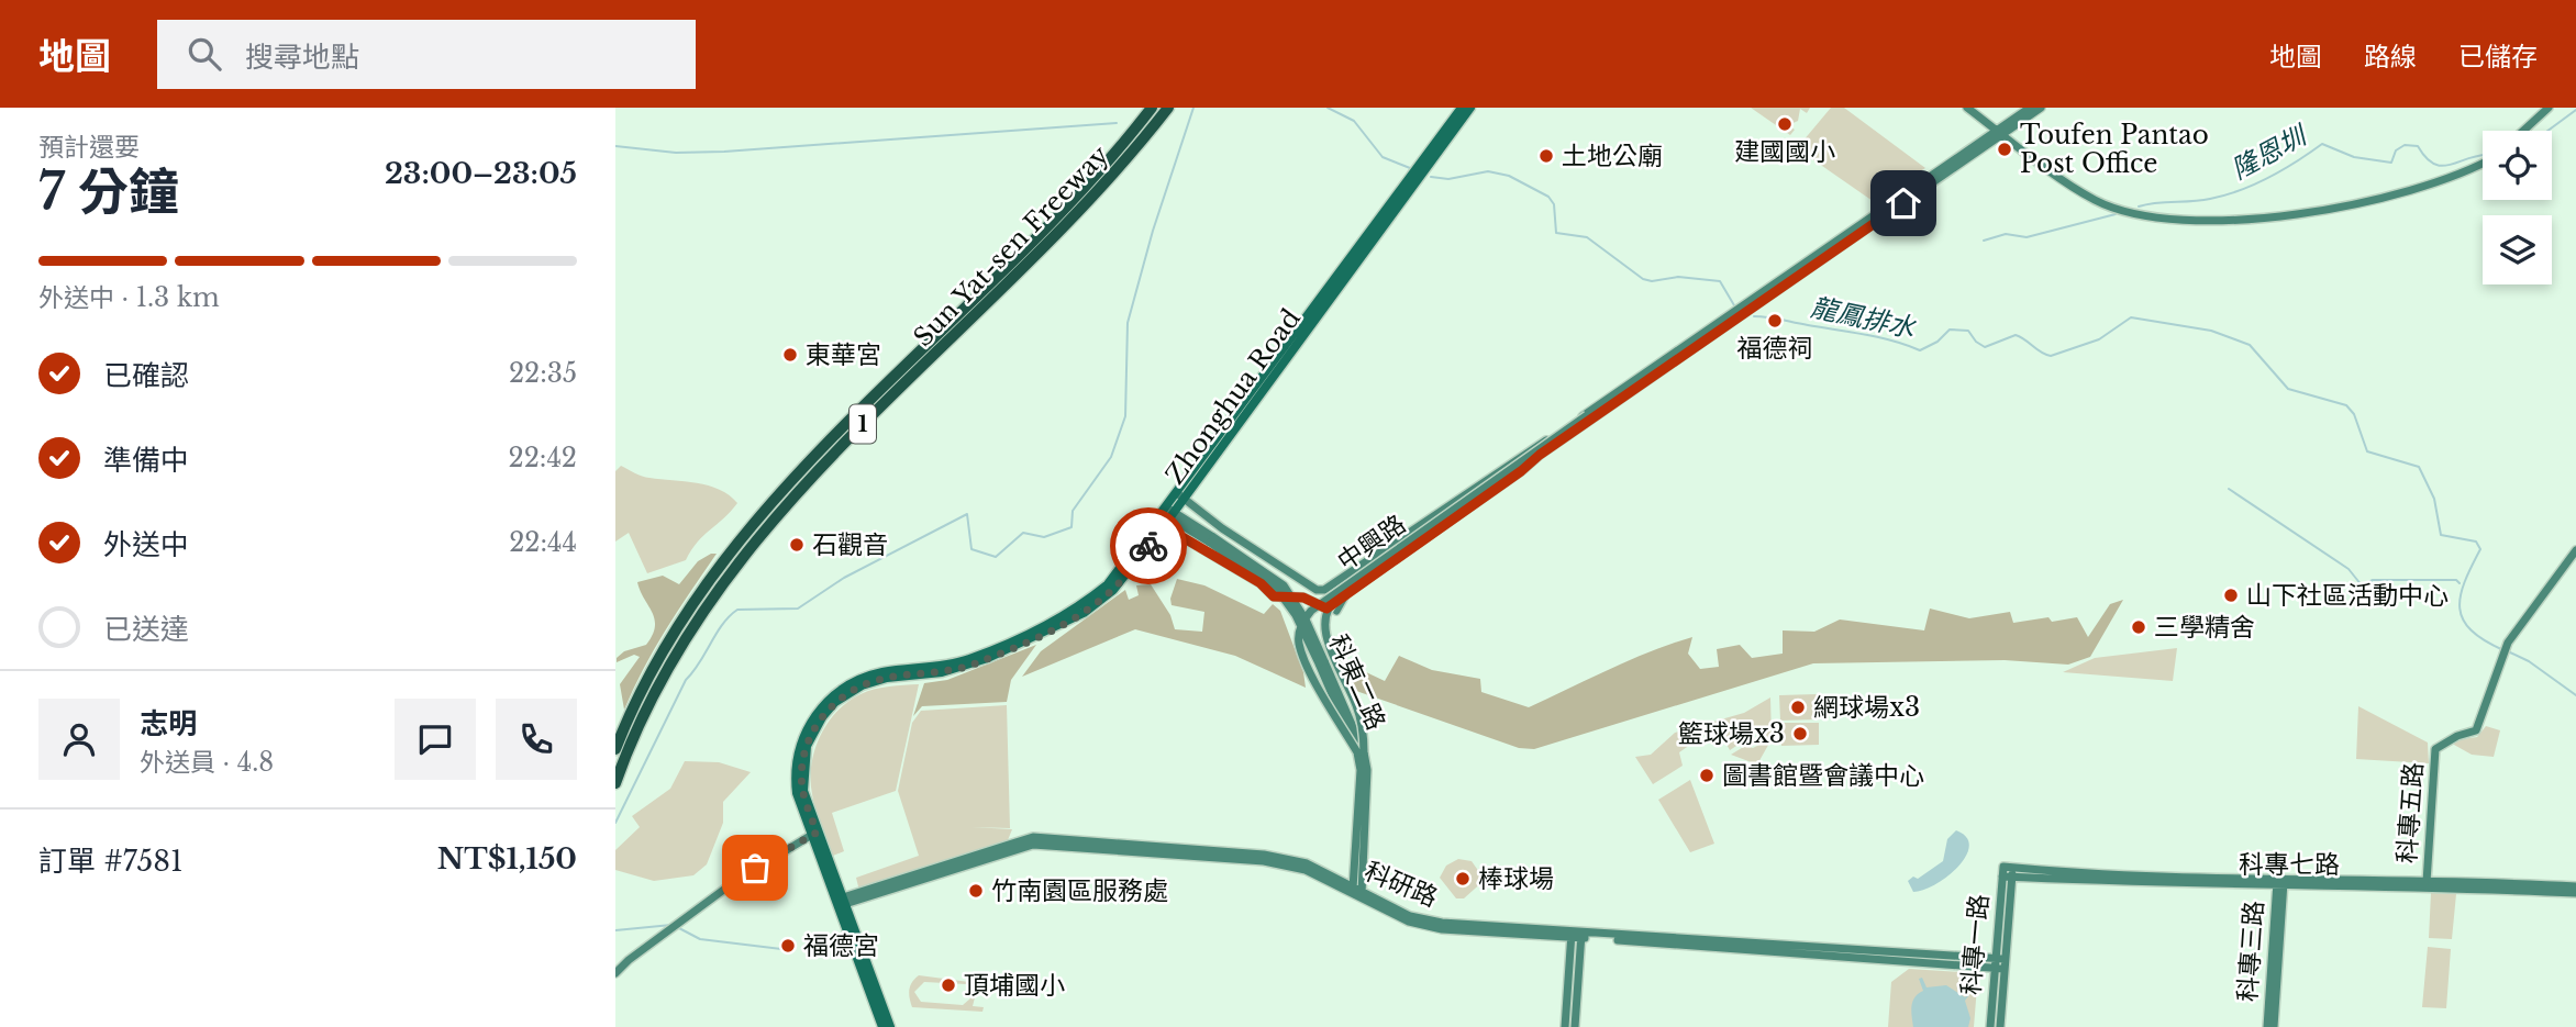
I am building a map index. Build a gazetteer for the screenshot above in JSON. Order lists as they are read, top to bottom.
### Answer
{
  "streets": {
    "highway": ["Sun Yat-sen Freeway", "1"],
    "main road": ["Zhonghua Road"],
    "street": [
      "中興路",
      "科東二路",
      "科專五路",
      "科專七路",
      "科研路",
      "科專一路",
      "科專三路"
    ]
  },
  "crossings": [
    ["Zhonghua Road", "中興路"],
    ["Zhonghua Road", "科東二路"],
    ["Zhonghua Road", "科研路"],
    ["中興路", "科東二路"],
    ["科東二路", "科研路"],
    ["科專五路", "科專七路"],
    ["科專七路", "科專一路"],
    ["科專七路", "科專三路"],
    ["科研路", "科專一路"]
  ],
  "water": ["隆恩圳", "龍鳳排水"],
  "places": [
    "建國國小",
    "Toufen Pantao Post Office",
    "土地公廟",
    "福德祠",
    "東華宮",
    "石觀音",
    "山下社區活動中心",
    "三學精舍",
    "網球場x3",
    "籃球場x3",
    "圖書館暨會議中心",
    "棒球場",
    "竹南園區服務處",
    "福德宮",
    "頂埔國小"
  ],
  "page": {
    "header": "地圖",
    "search": "搜尋地點",
    "nav": ["地圖", "路線", "已儲存"],
    "heading": ["7 分鐘", "預計還要", "23:00–23:05"],
    "panel": [
      "志明",
      "外送員 · 4.8",
      "訂單 #7581",
      "NT$1,150"
    ],
    "bar": "外送中 · 1.3 km",
    "list": [
      ["已確認", "22:35"],
      ["準備中", "22:42"],
      ["外送中", "22:44"],
      "已送達"
    ]
  }
}
